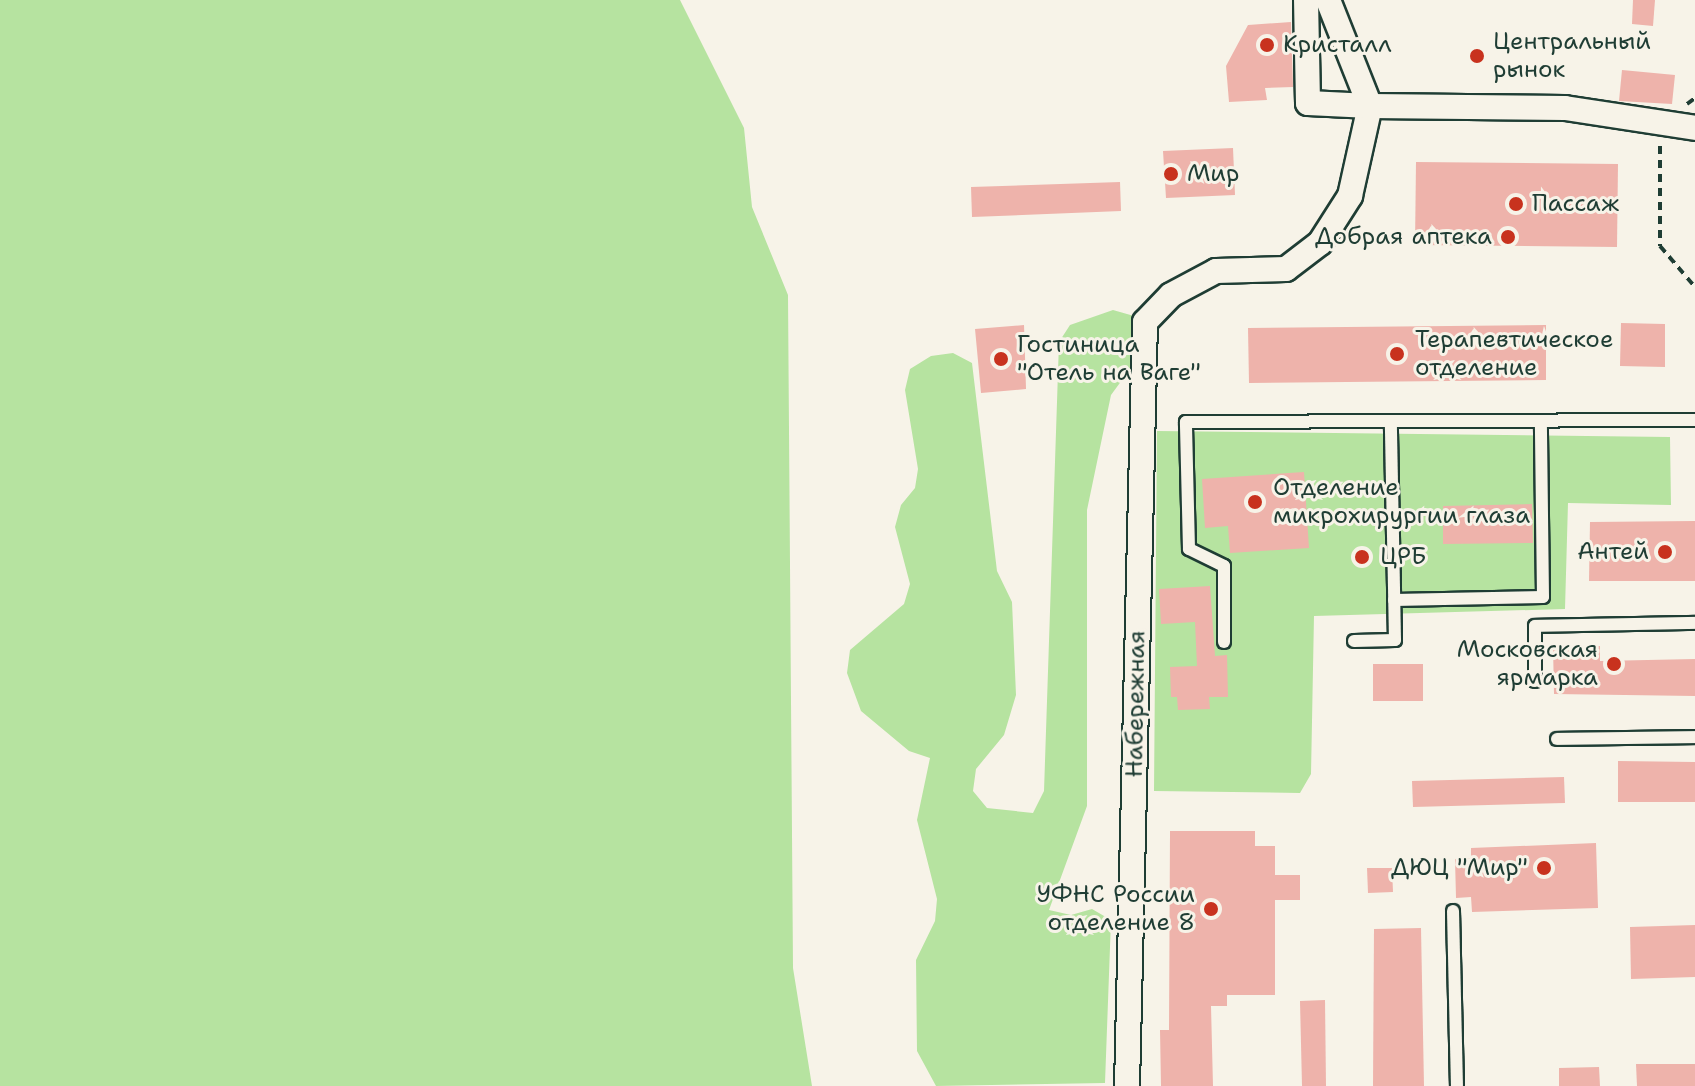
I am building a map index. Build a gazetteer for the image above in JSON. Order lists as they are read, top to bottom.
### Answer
{
  "streets": {
    "street": ["Набережная"]
  },
  "places": [
    "Кристалл",
    "Центральный рынок",
    "Мир",
    "Пассаж",
    "Добрая аптека",
    "Терапевтическое отделение",
    "Гостиница \"Отель на Ваге\"",
    "Отделение микрохирургии глаза",
    "Антей",
    "ЦРБ",
    "Московская ярмарка",
    "ДЮЦ \"Мир\"",
    "УФНС России отделение 8"
  ]
}
